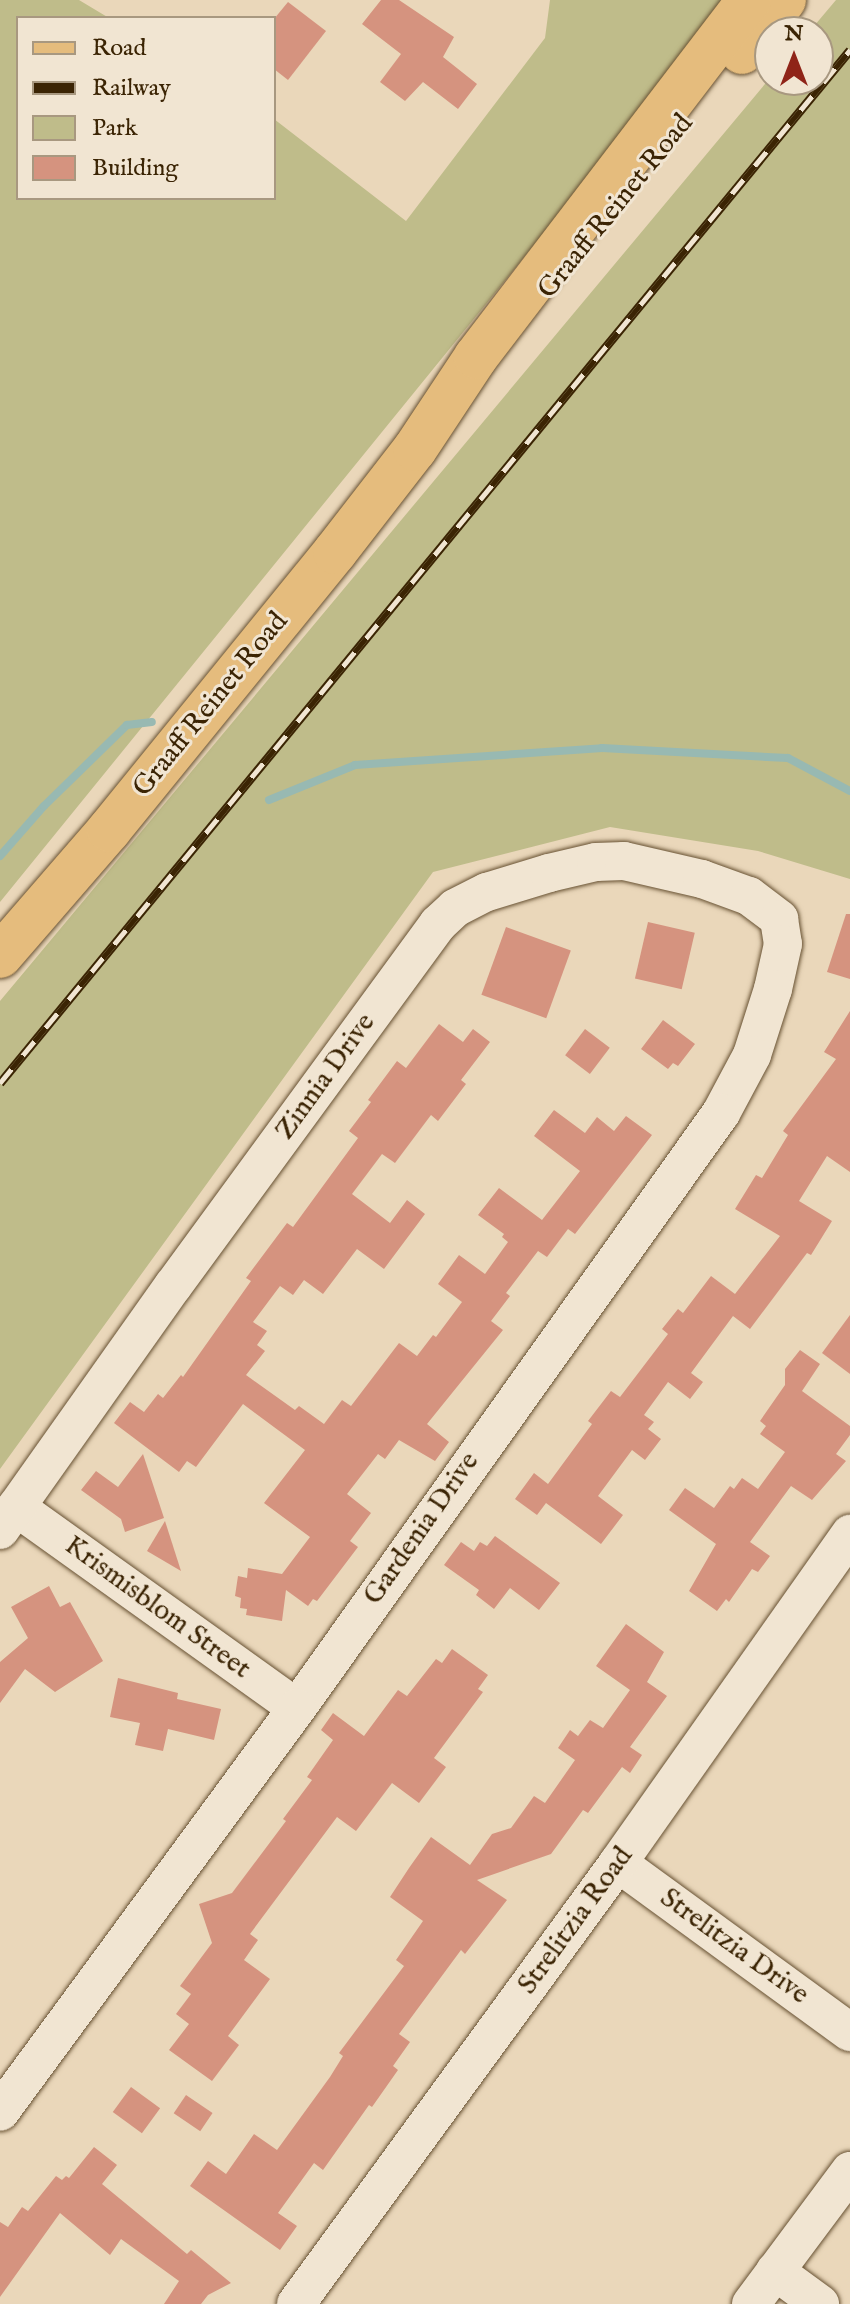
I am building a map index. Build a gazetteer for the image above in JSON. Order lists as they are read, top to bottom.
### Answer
{
  "streets": {
    "main road": ["Graaff Reinet Road"],
    "street": [
      "Zinnia Drive",
      "Gardenia Drive",
      "Krismisblom Street",
      "Strelitzia Road",
      "Strelitzia Drive"
    ]
  },
  "crossings": [
    ["Zinnia Drive", "Gardenia Drive"],
    ["Zinnia Drive", "Krismisblom Street"],
    ["Gardenia Drive", "Krismisblom Street"],
    ["Strelitzia Road", "Strelitzia Drive"]
  ],
  "legend": [
    "Road",
    "Railway",
    "Park",
    "Building"
  ],
  "north": "top"
}
